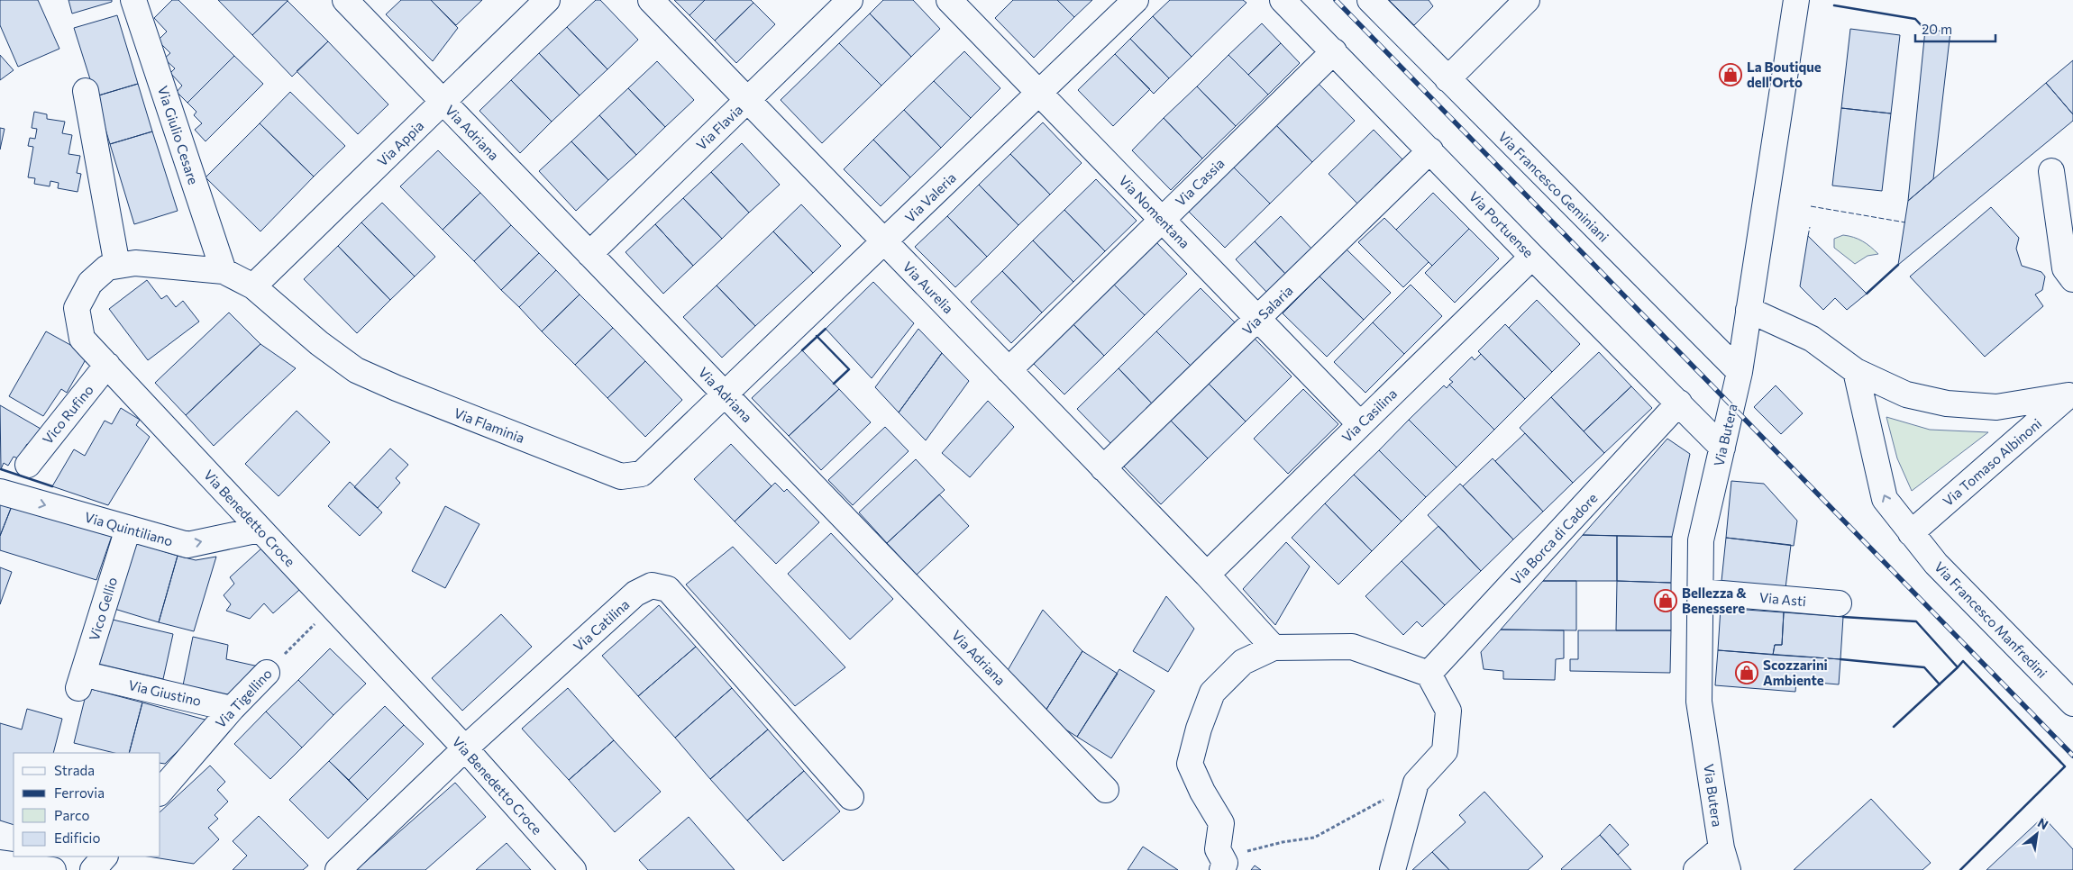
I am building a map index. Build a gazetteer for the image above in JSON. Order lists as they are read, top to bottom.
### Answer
{
  "streets": {
    "street": [
      "Via Flavia",
      "Via Adriana",
      "Via Giulio Cesare",
      "Via Appia",
      "Via Cassia",
      "Via Francesco Geminiani",
      "Via Valeria",
      "Via Nomentana",
      "Via Portuense",
      "Via Aurelia",
      "Via Salaria",
      "Vico Rufino",
      "Via Casilina",
      "Via Flaminia",
      "Via Butera",
      "Via Tomaso Albinoni",
      "Via Benedetto Croce",
      "Via Quintiliano",
      "Via Borca di Cadore",
      "Via Asti",
      "Vico Gellio",
      "Via Francesco Manfredini",
      "Via Catilina",
      "Via Giustino",
      "Via Tigellino"
    ]
  },
  "crossings": [
    ["Via Flavia", "Via Adriana"],
    ["Via Flavia", "Via Aurelia"],
    ["Via Adriana", "Via Appia"],
    ["Via Adriana", "Via Valeria"],
    ["Via Adriana", "Via Flaminia"],
    ["Via Giulio Cesare", "Via Benedetto Croce"],
    ["Via Appia", "Via Flaminia"],
    ["Via Appia", "Via Benedetto Croce"],
    ["Via Cassia", "Via Nomentana"],
    ["Via Cassia", "Via Portuense"],
    ["Via Cassia", "Via Aurelia"],
    ["Via Francesco Geminiani", "Via Butera"],
    ["Via Valeria", "Via Nomentana"],
    ["Via Valeria", "Via Aurelia"],
    ["Via Valeria", "Via Flaminia"],
    ["Via Nomentana", "Via Salaria"],
    ["Via Nomentana", "Via Casilina"],
    ["Via Portuense", "Via Salaria"],
    ["Via Portuense", "Via Casilina"],
    ["Via Portuense", "Via Butera"],
    ["Via Portuense", "Via Borca di Cadore"],
    ["Via Aurelia", "Via Salaria"],
    ["Via Aurelia", "Via Casilina"],
    ["Vico Rufino", "Via Benedetto Croce"],
    ["Via Flaminia", "Via Benedetto Croce"],
    ["Via Butera", "Via Asti"],
    ["Via Tomaso Albinoni", "Via Francesco Manfredini"],
    ["Via Benedetto Croce", "Via Quintiliano"],
    ["Via Benedetto Croce", "Via Catilina"],
    ["Via Benedetto Croce", "Via Tigellino"],
    ["Via Quintiliano", "Vico Gellio"],
    ["Vico Gellio", "Via Giustino"],
    ["Via Giustino", "Via Tigellino"]
  ],
  "one_way": ["Via Quintiliano", "Via Francesco Manfredini"],
  "places": {
    "shop": ["La Boutique dell'Orto", "Bellezza & Benessere", "Scozzarini Ambiente"]
  },
  "legend": [
    "Strada",
    "Ferrovia",
    "Parco",
    "Edificio"
  ],
  "scale_bar": "20 m",
  "north": "top right"
}
